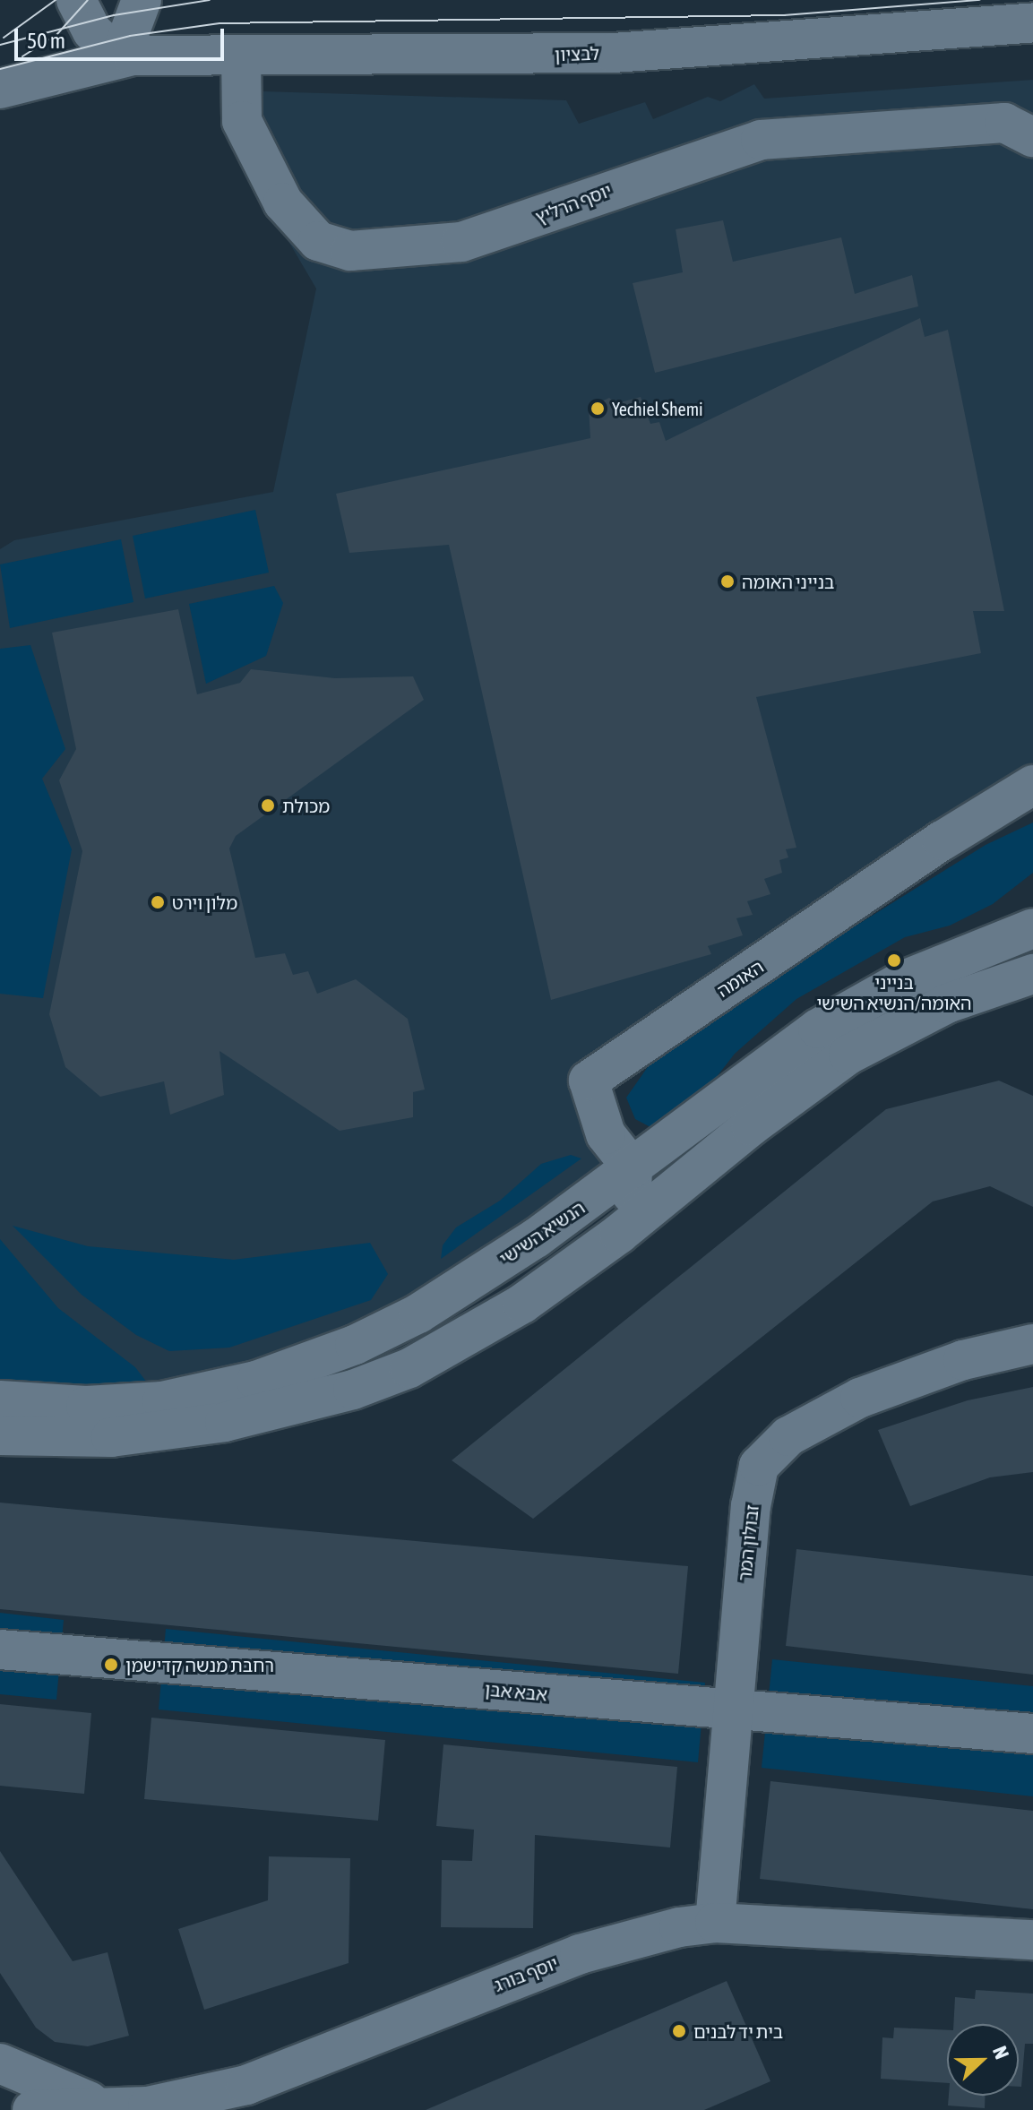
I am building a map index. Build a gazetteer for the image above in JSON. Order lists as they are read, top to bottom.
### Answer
{
  "streets": {
    "street": [
      "לבציון",
      "יוסף הרליץ",
      "האומה",
      "הנשיא השישי",
      "זבולון המר",
      "אבא אבן",
      "יוסף בורג"
    ]
  },
  "crossings": [
    ["לבציון", "יוסף הרליץ"],
    ["האומה", "הנשיא השישי"],
    ["זבולון המר", "אבא אבן"],
    ["זבולון המר", "יוסף בורג"]
  ],
  "places": [
    "Yechiel Shemi",
    "בנייני האומה",
    "מכולת",
    "מלון וירט",
    "בנייני האומה/הנשיא השישי",
    "רחבת מנשה קדישמן",
    "בית יד לבנים"
  ],
  "scale_bar": "50 m",
  "north": "right"
}
